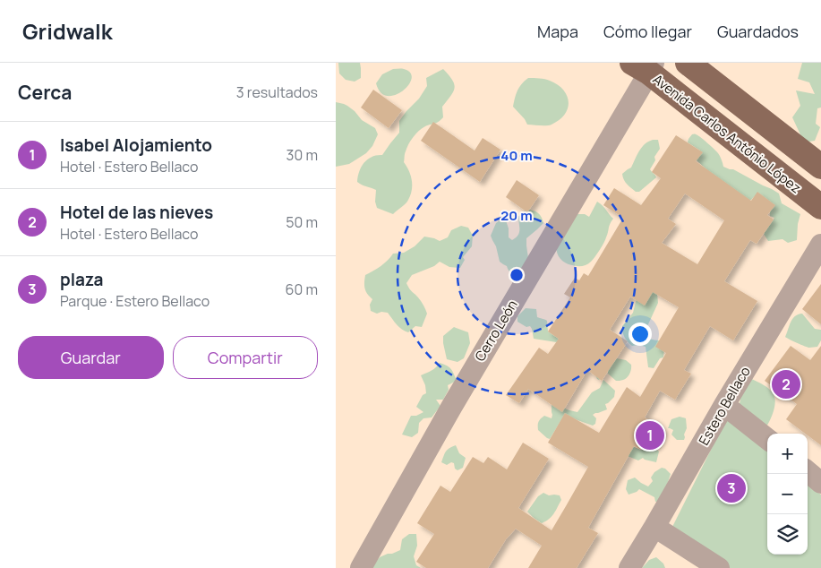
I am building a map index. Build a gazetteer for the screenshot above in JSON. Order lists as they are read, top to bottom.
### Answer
{
  "streets": {
    "main road": ["Avenida Carlos António López"],
    "street": ["Cerro León", "Estero Bellaco"]
  },
  "crossings": [
    ["Avenida Carlos António López", "Cerro León"]
  ],
  "page": {
    "header": "Gridwalk",
    "nav": ["Mapa", "Cómo llegar", "Guardados"],
    "heading": ["Cerca", "3 resultados"],
    "list": [
      {
        "mark": "1",
        "name": "Isabel Alojamiento",
        "note": "Hotel · Estero Bellaco",
        "value": "30 m"
      },
      {
        "mark": "2",
        "name": "Hotel de las nieves",
        "note": "Hotel · Estero Bellaco",
        "value": "50 m"
      },
      {
        "mark": "3",
        "name": "plaza",
        "note": "Parque · Estero Bellaco",
        "value": "60 m"
      }
    ],
    "buttons": ["Guardar", "Compartir"],
    "pins": ["2", "1", "3"],
    "map_buttons": ["+", "−"]
  },
  "rings": ["40 m", "20 m"]
}
